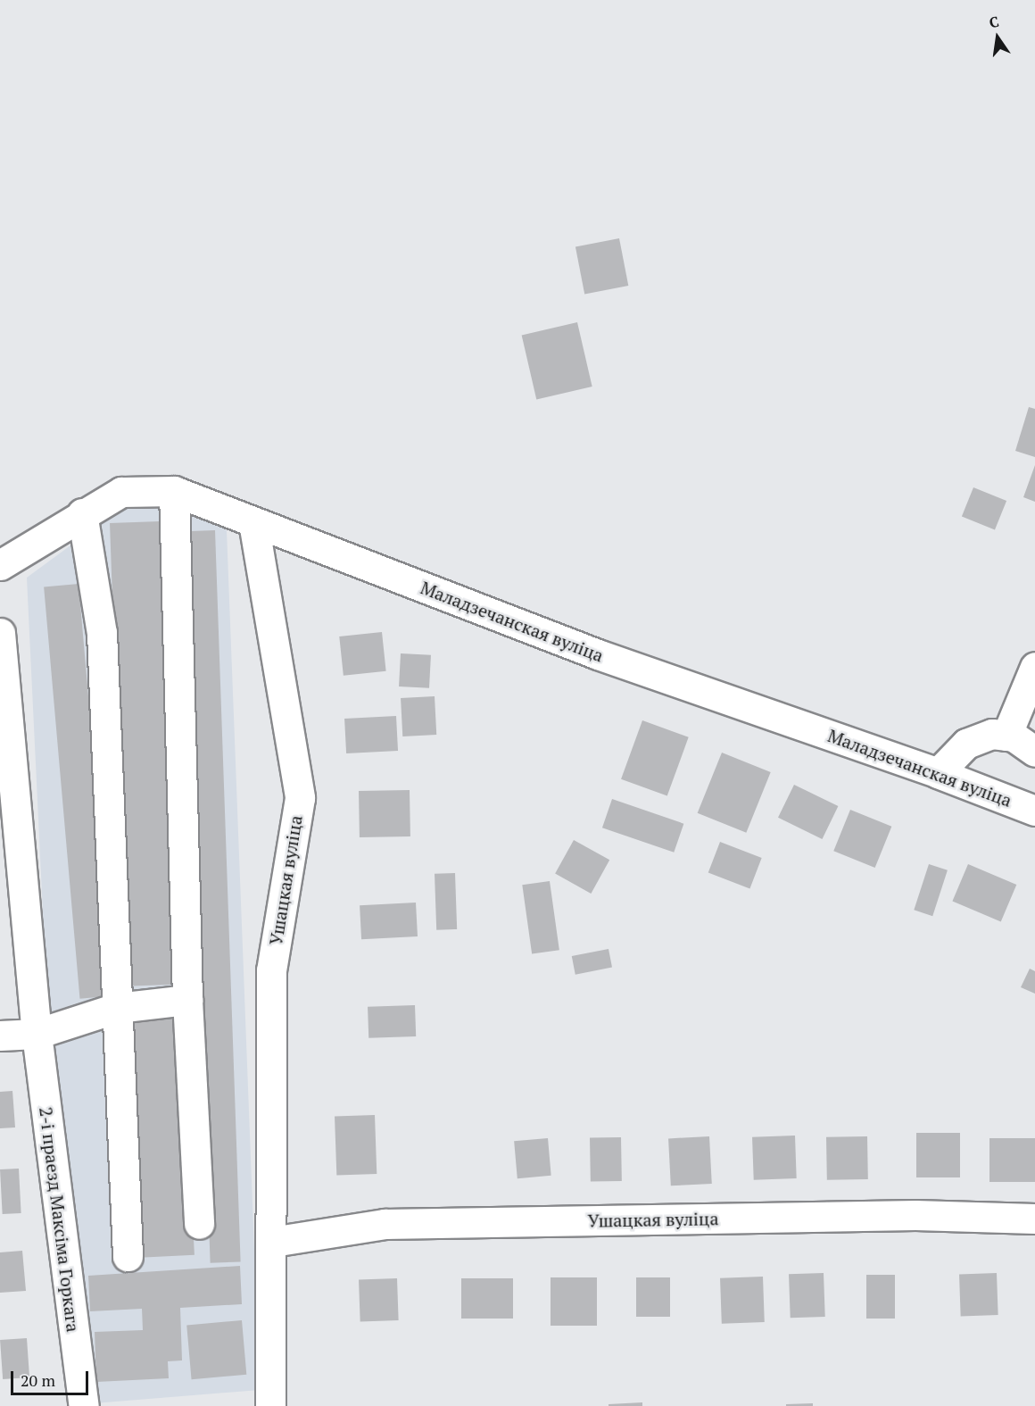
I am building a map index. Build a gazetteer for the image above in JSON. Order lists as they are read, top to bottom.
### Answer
{
  "streets": {
    "street": ["Маладзечанская вуліца", "Ушацкая вуліца", "2-і праезд Максіма Горкага"]
  },
  "crossings": [
    ["Маладзечанская вуліца", "Ушацкая вуліца"]
  ],
  "scale_bar": "20 m",
  "north": "top"
}
